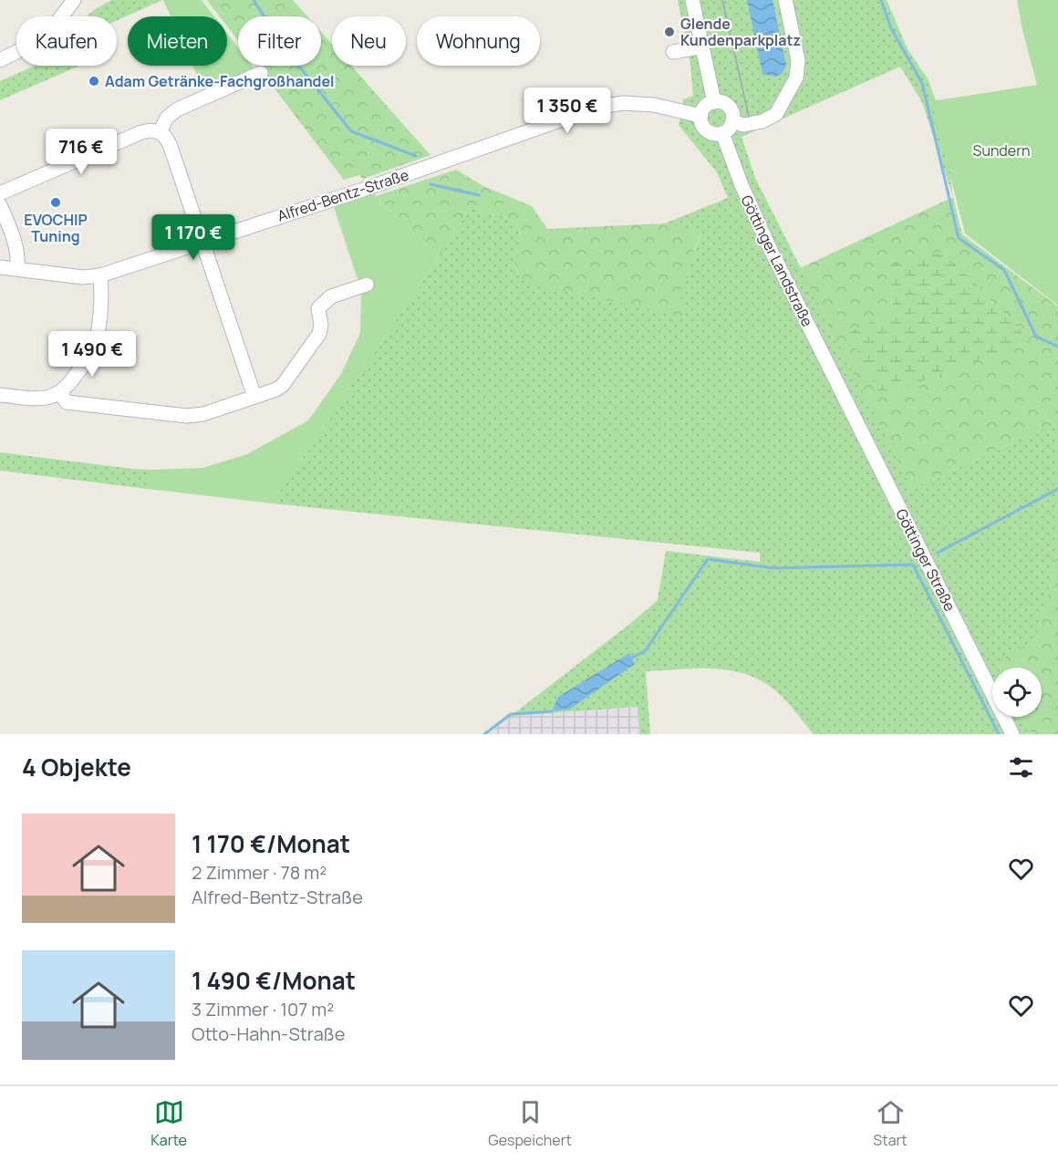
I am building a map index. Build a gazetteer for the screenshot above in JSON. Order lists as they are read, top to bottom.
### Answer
{
  "streets": {
    "street": ["Alfred-Bentz-Straße", "Göttinger Landstraße", "Göttinger Straße"]
  },
  "crossings": [
    ["Alfred-Bentz-Straße", "Göttinger Landstraße"],
    ["Göttinger Landstraße", "Göttinger Straße"]
  ],
  "parks": ["Sundern"],
  "places": ["Glende Kundenparkplatz", "Adam Getränke-Fachgroßhandel", "EVOCHIP Tuning"],
  "page": {
    "chip": [
      "Kaufen",
      "Mieten",
      "Filter",
      "Neu",
      "Wohnung"
    ],
    "price": [
      "1 350 €",
      "716 €",
      "1 170 €",
      "1 490 €"
    ],
    "heading": "4 Objekte",
    "list": [
      {
        "name": "1 170 €/Monat",
        "note": "2 Zimmer · 78 m² · Alfred-Bentz-Straße"
      },
      {
        "name": "1 490 €/Monat",
        "note": "3 Zimmer · 107 m² · Otto-Hahn-Straße"
      }
    ],
    "tabs": ["Karte", "Gespeichert", "Start"]
  }
}
